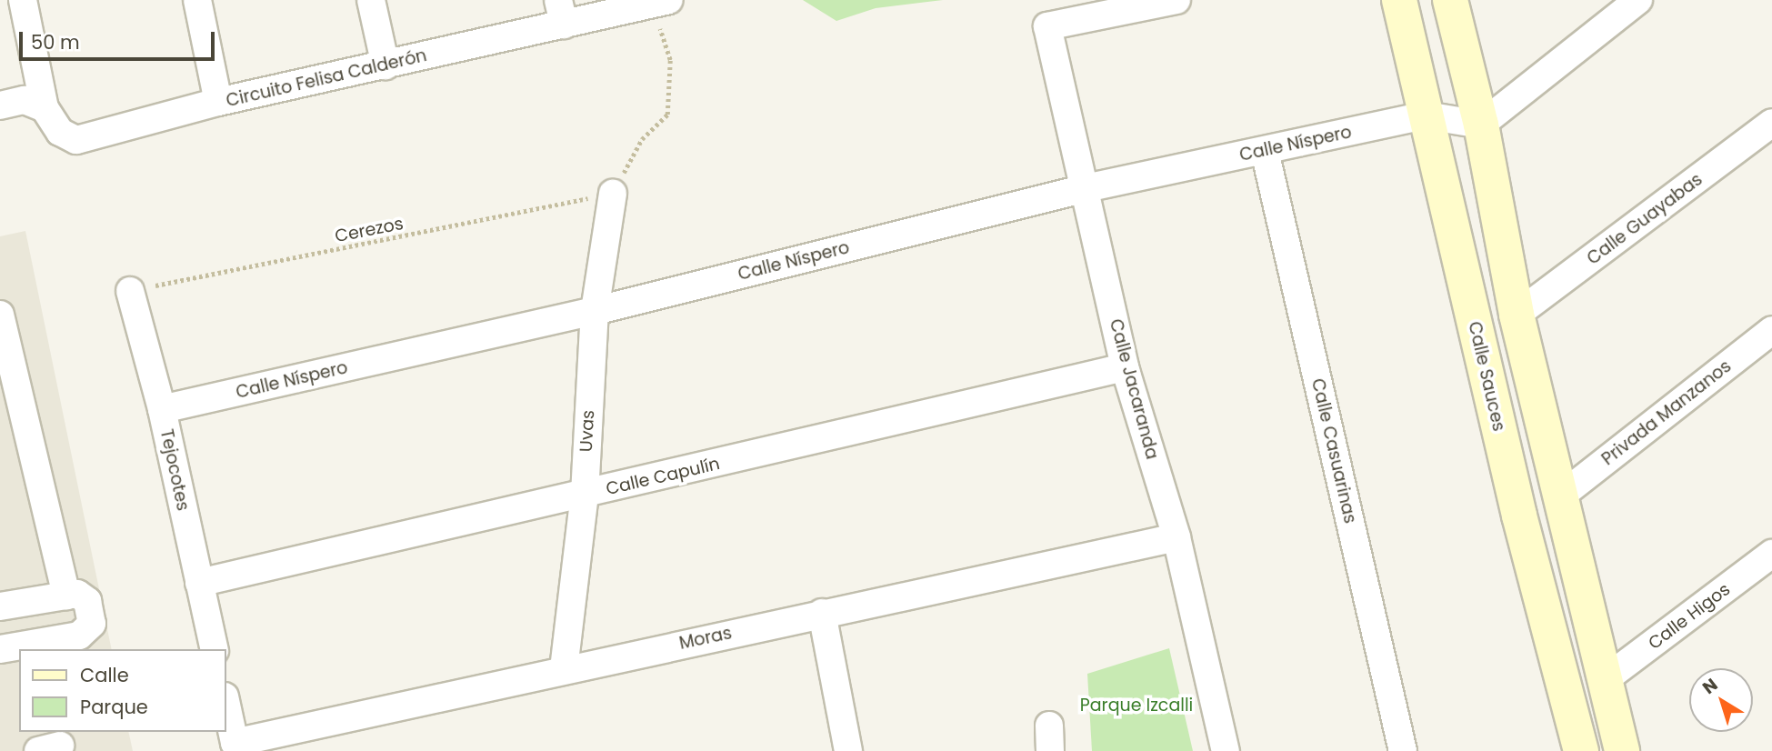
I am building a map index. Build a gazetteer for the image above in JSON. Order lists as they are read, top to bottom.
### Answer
{
  "streets": {
    "street": [
      "Circuito Felisa Calderón",
      "Calle Níspero",
      "Calle Guayabas",
      "Calle Sauces",
      "Calle Jacaranda",
      "Privada Manzanos",
      "Uvas",
      "Calle Casuarinas",
      "Tejocotes",
      "Calle Capulín",
      "Calle Higos",
      "Moras"
    ],
    "path": ["Cerezos"]
  },
  "crossings": [
    ["Calle Níspero", "Calle Sauces"],
    ["Calle Níspero", "Calle Jacaranda"],
    ["Calle Níspero", "Uvas"],
    ["Calle Níspero", "Calle Casuarinas"],
    ["Calle Níspero", "Tejocotes"],
    ["Cerezos", "Uvas"],
    ["Cerezos", "Tejocotes"],
    ["Calle Jacaranda", "Calle Capulín"],
    ["Calle Jacaranda", "Moras"],
    ["Uvas", "Calle Capulín"],
    ["Uvas", "Moras"],
    ["Tejocotes", "Calle Capulín"]
  ],
  "parks": ["Parque Izcalli"],
  "legend": ["Calle", "Parque"],
  "scale_bar": "50 m",
  "north": "top left"
}
